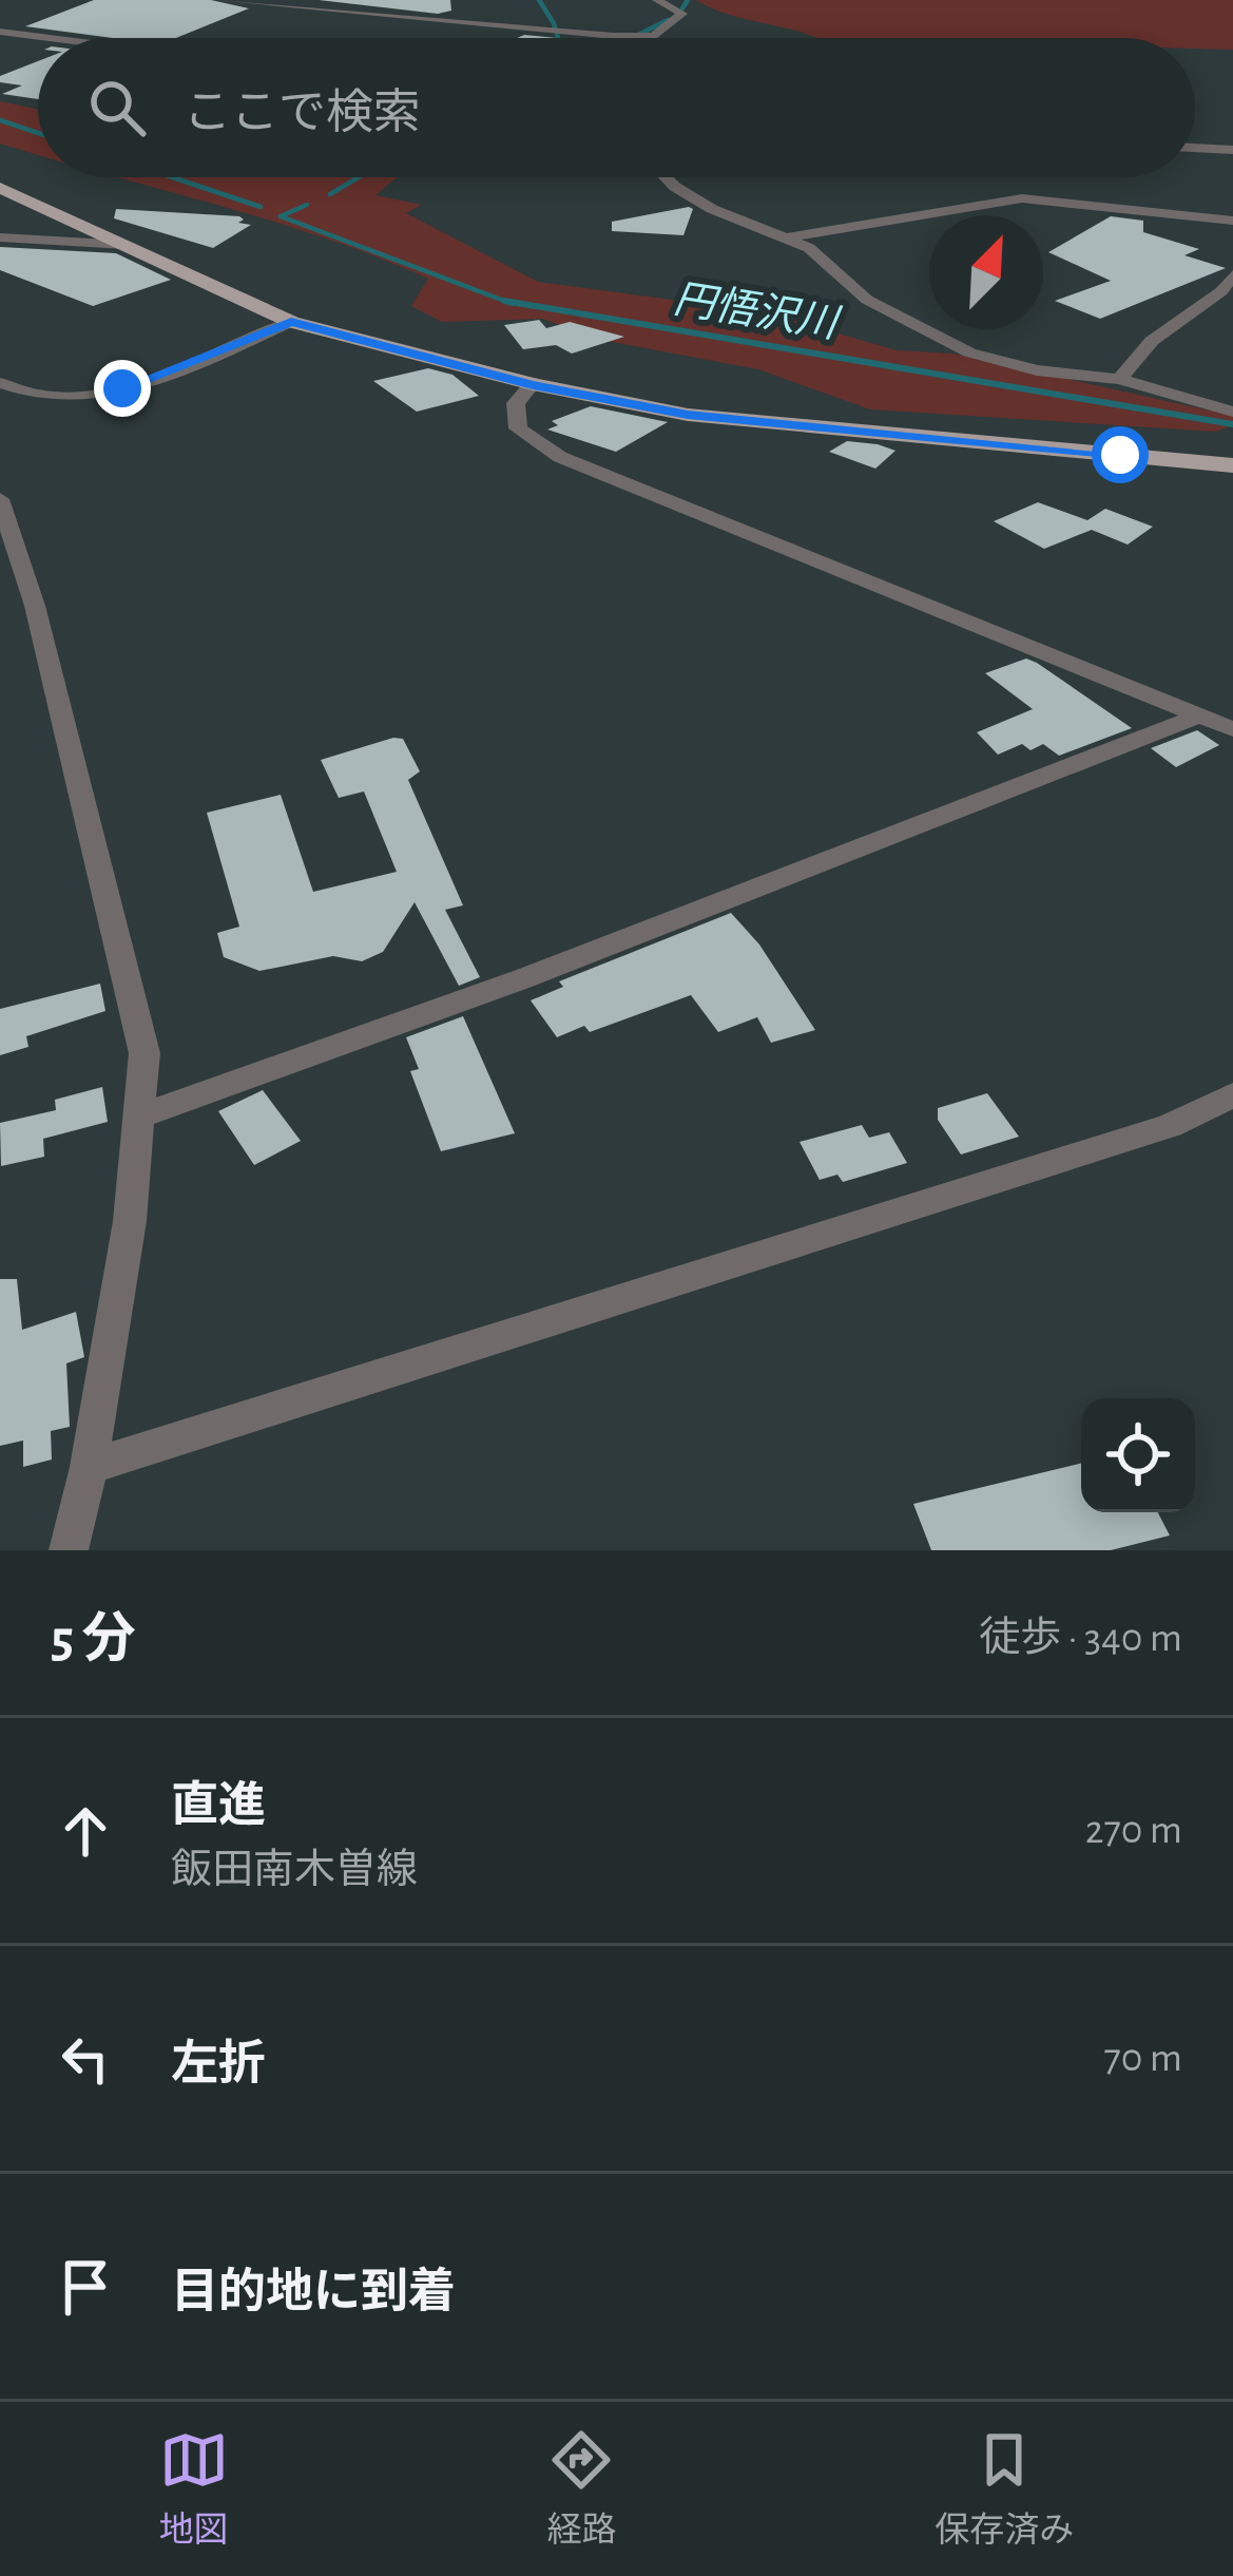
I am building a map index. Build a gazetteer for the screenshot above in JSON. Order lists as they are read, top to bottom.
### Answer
{
  "water": ["円悟沢川"],
  "north": "top right",
  "page": {
    "search": "ここで検索",
    "heading": ["5 分", "徒歩 · 340 m"],
    "list": [
      ["直進", "飯田南木曽線", "270 m"],
      ["左折", "70 m"],
      "目的地に到着"
    ],
    "nav": ["地図", "経路", "保存済み"]
  }
}
